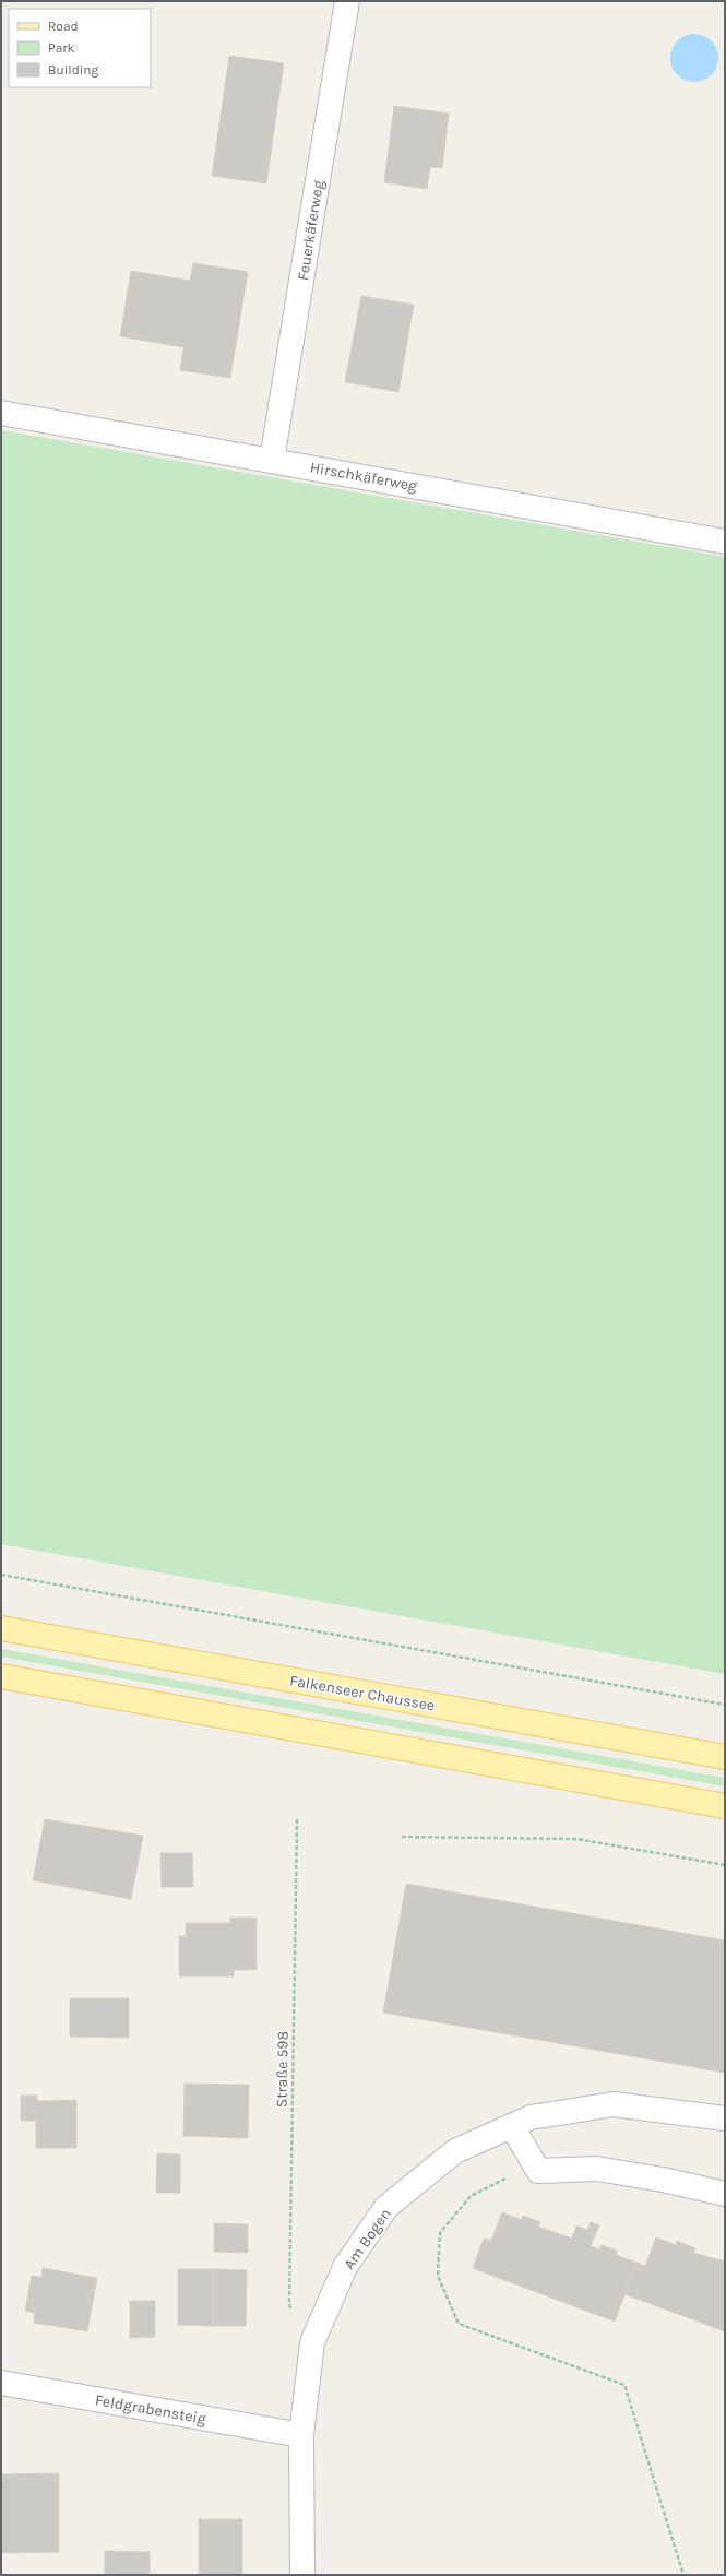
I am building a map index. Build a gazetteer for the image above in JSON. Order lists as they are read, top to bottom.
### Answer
{
  "streets": {
    "main road": ["Falkenseer Chaussee"],
    "street": [
      "Feuerkäferweg",
      "Hirschkäferweg",
      "Am Bogen",
      "Feldgrabensteig"
    ],
    "path": ["Straße 598"]
  },
  "crossings": [
    ["Feuerkäferweg", "Hirschkäferweg"],
    ["Am Bogen", "Feldgrabensteig"]
  ],
  "legend": ["Road", "Park", "Building"]
}
